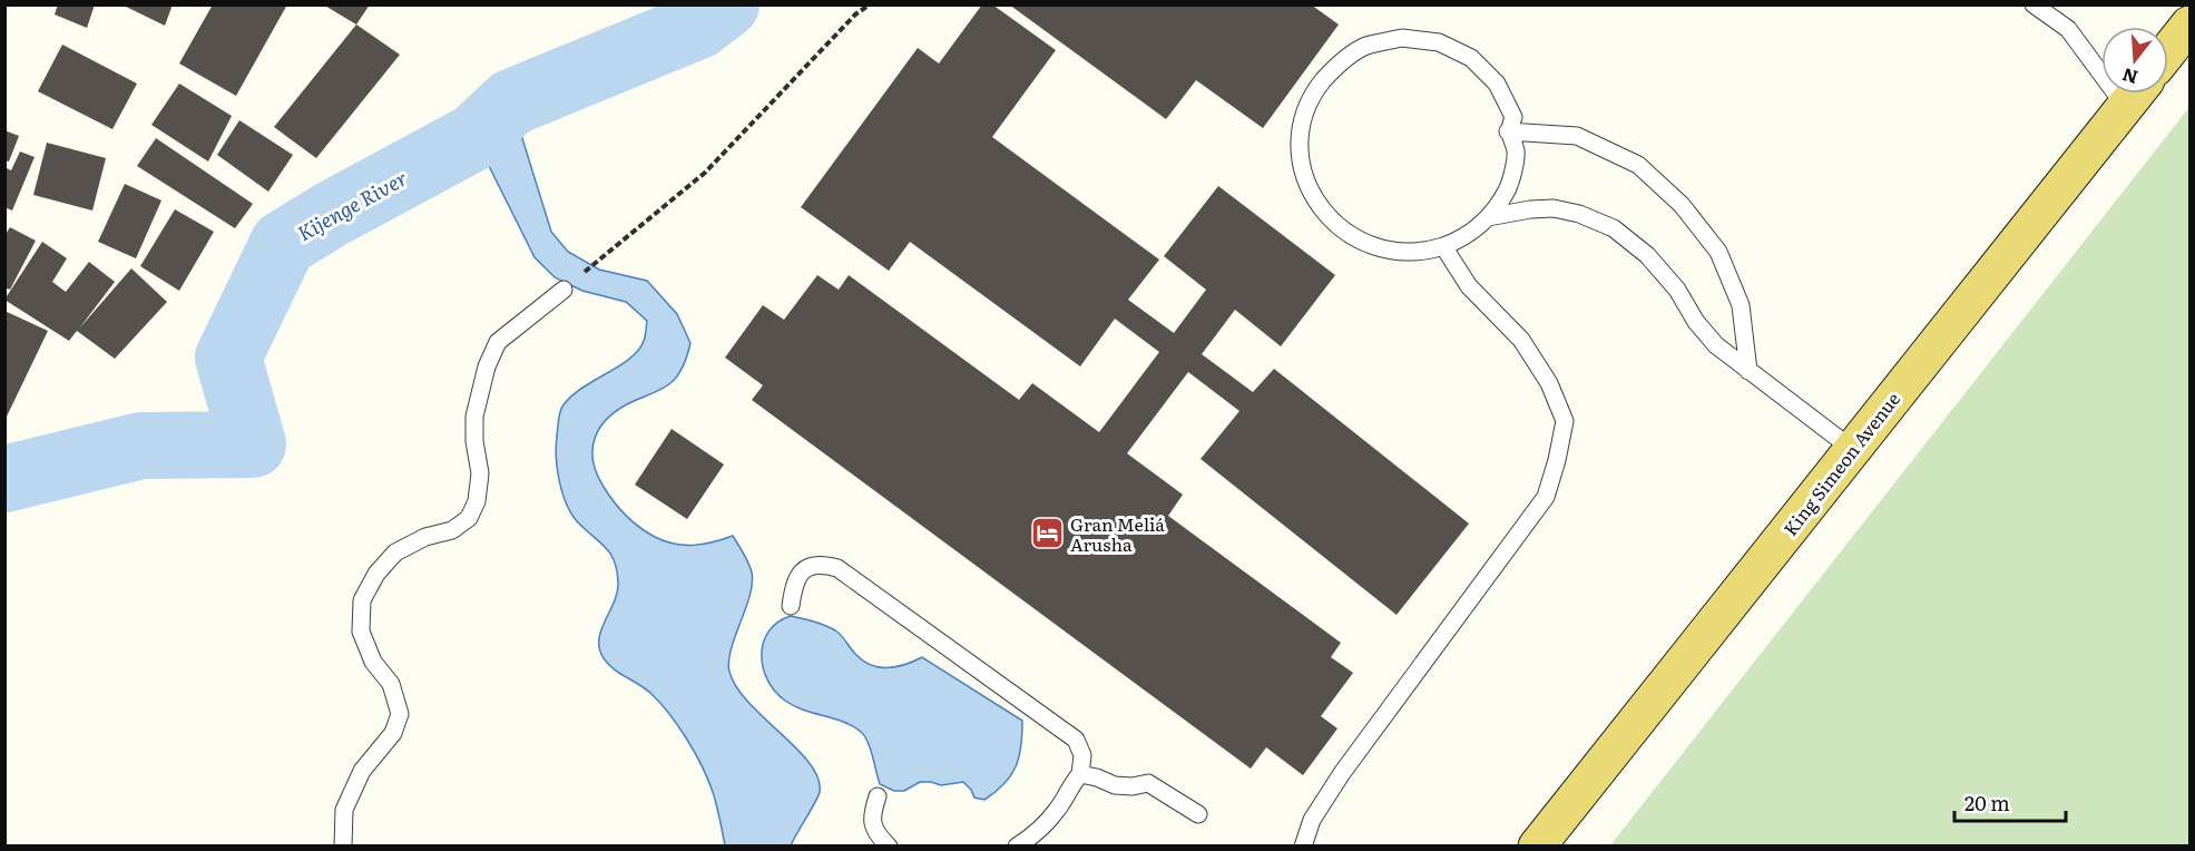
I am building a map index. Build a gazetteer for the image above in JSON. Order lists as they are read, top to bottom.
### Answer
{
  "streets": {
    "main road": ["King Simeon Avenue"]
  },
  "water": ["Kijenge River"],
  "places": {
    "hotel": ["Gran Meliá Arusha"]
  },
  "scale_bar": "20 m",
  "north": "bottom"
}
